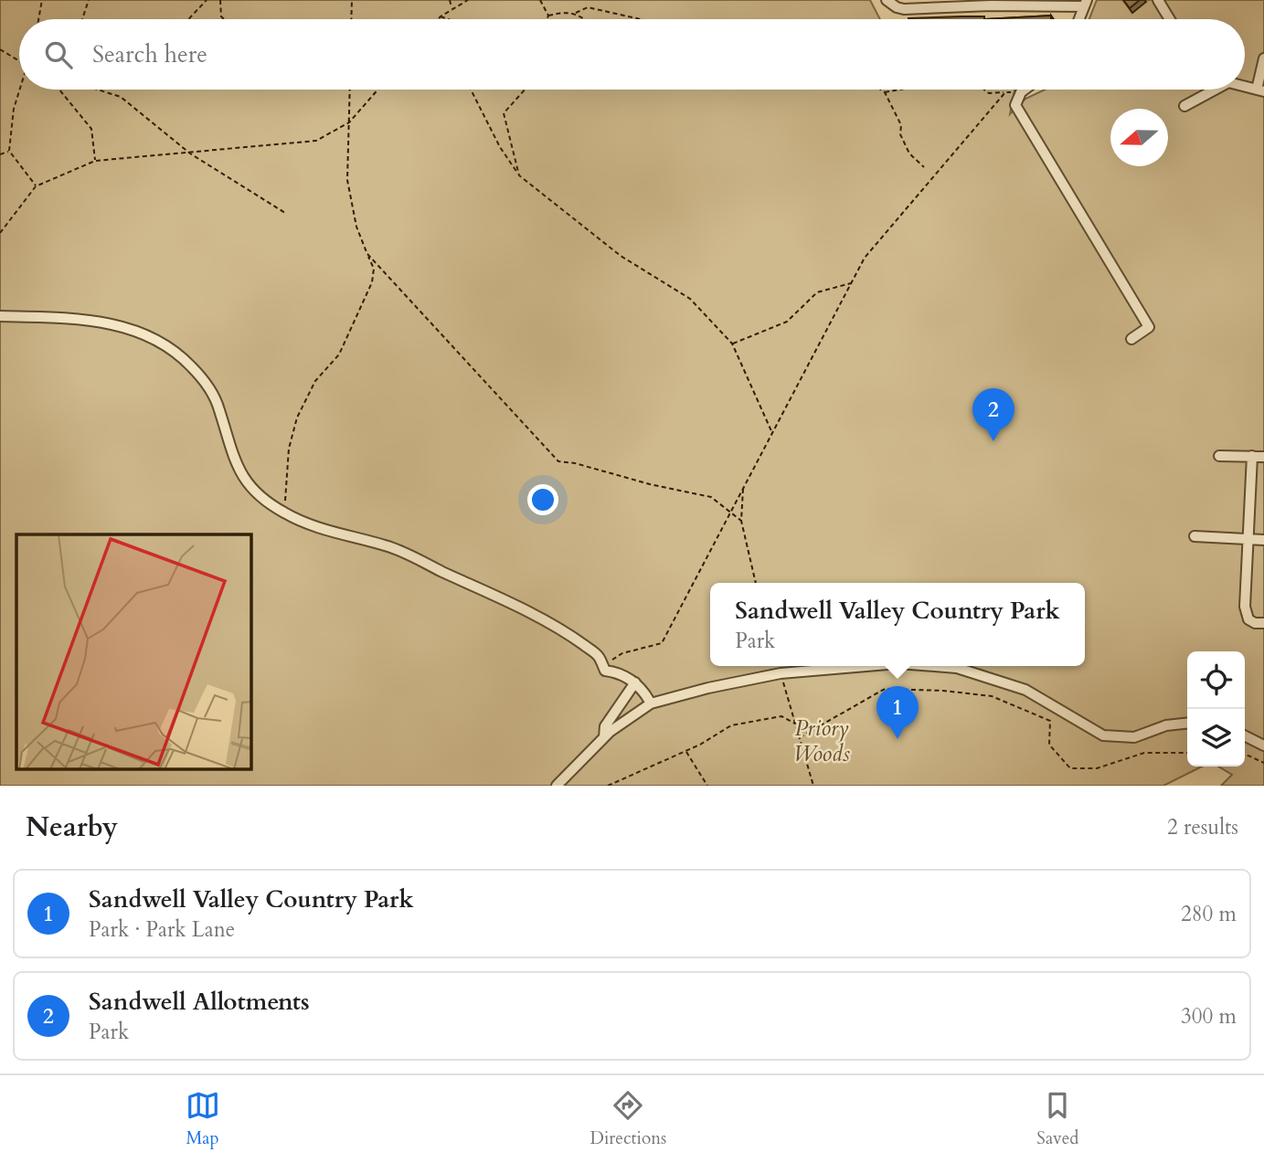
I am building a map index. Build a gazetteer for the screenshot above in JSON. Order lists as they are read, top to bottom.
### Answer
{
  "parks": ["Priory Woods"],
  "north": "left",
  "page": {
    "search": "Search here",
    "pins": ["2", "1"],
    "popup": ["Sandwell Valley Country Park", "Park"],
    "heading": ["Nearby", "2 results"],
    "list": [
      {
        "mark": "1",
        "name": "Sandwell Valley Country Park",
        "note": "Park · Park Lane",
        "value": "280 m"
      },
      {
        "mark": "2",
        "name": "Sandwell Allotments",
        "note": "Park",
        "value": "300 m"
      }
    ],
    "nav": ["Map", "Directions", "Saved"]
  }
}
